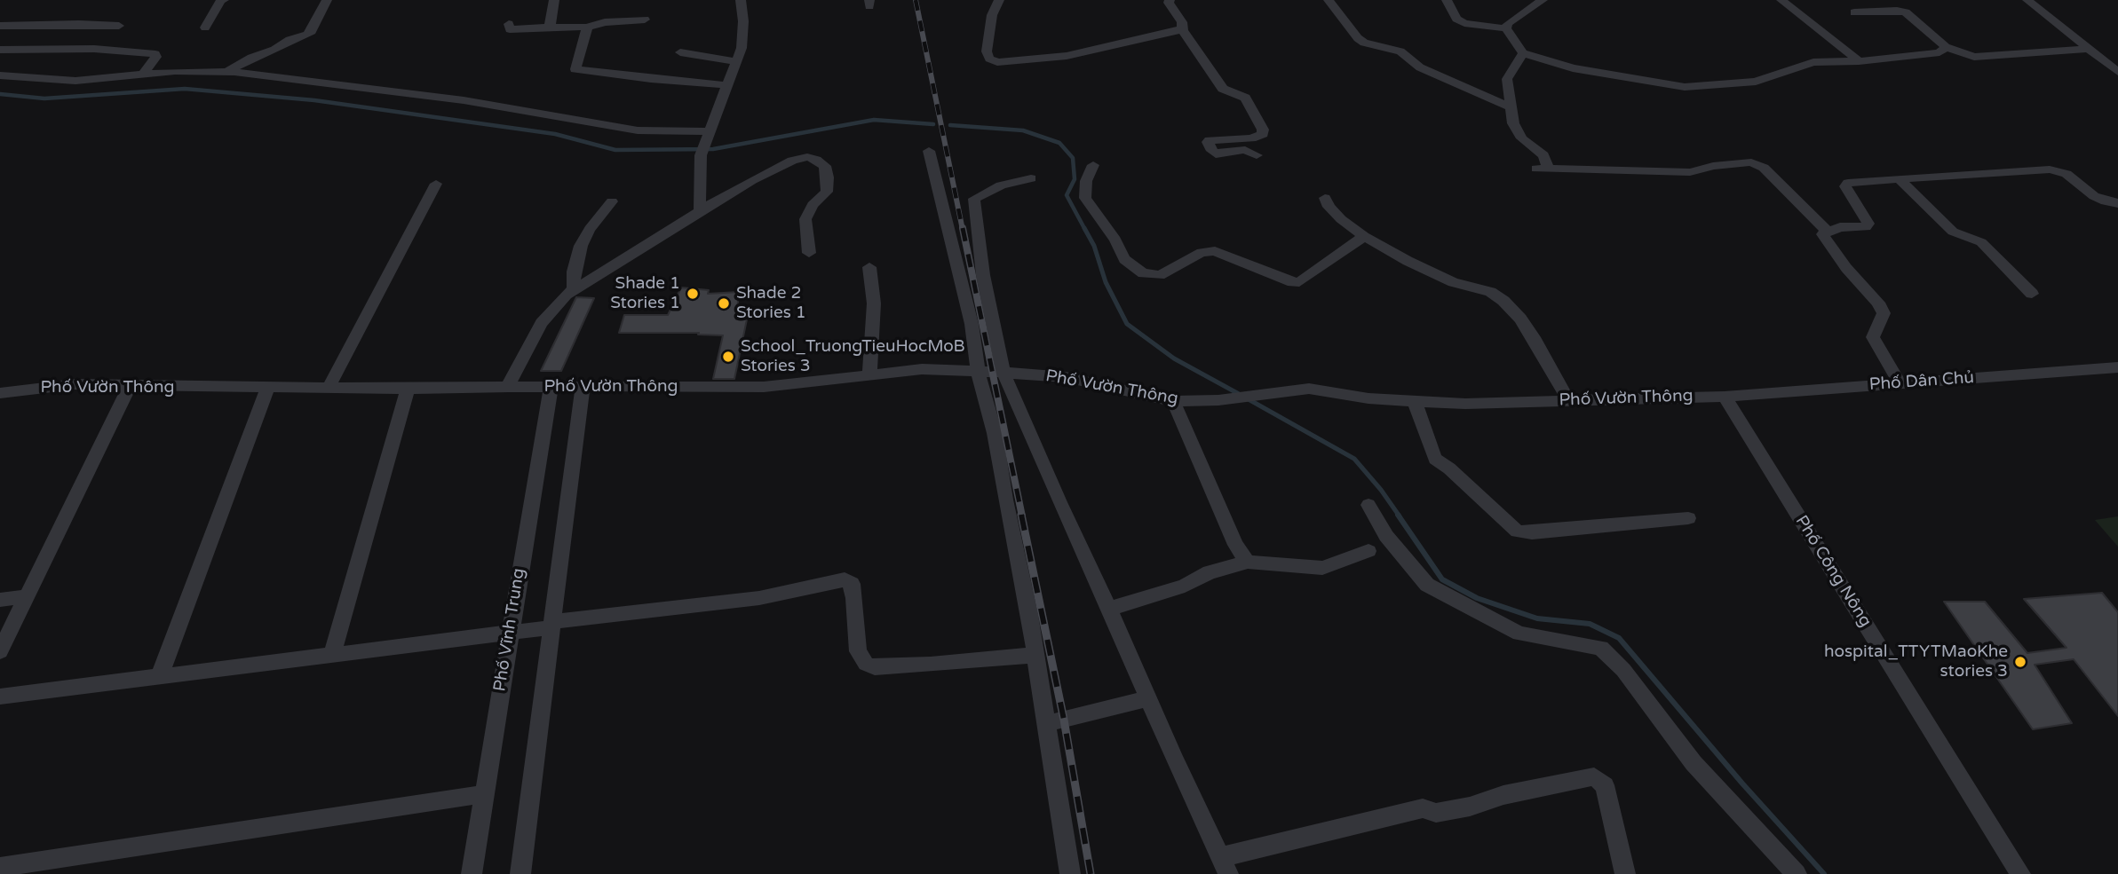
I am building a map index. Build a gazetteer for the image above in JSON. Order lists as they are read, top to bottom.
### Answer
{
  "streets": {
    "street": [
      "Phố Dân Chủ",
      "Phố Vườn Thông",
      "Phố Công Nông",
      "Phố Vĩnh Trung"
    ]
  },
  "crossings": [
    ["Phố Dân Chủ", "Phố Vườn Thông"],
    ["Phố Dân Chủ", "Phố Công Nông"],
    ["Phố Vườn Thông", "Phố Công Nông"],
    ["Phố Vườn Thông", "Phố Vĩnh Trung"]
  ],
  "places": [
    "Shade 1 Stories 1",
    "Shade 2 Stories 1",
    "School_TruongTieuHocMoB Stories 3",
    "hospital_TTYTMaoKhe stories 3"
  ]
}
